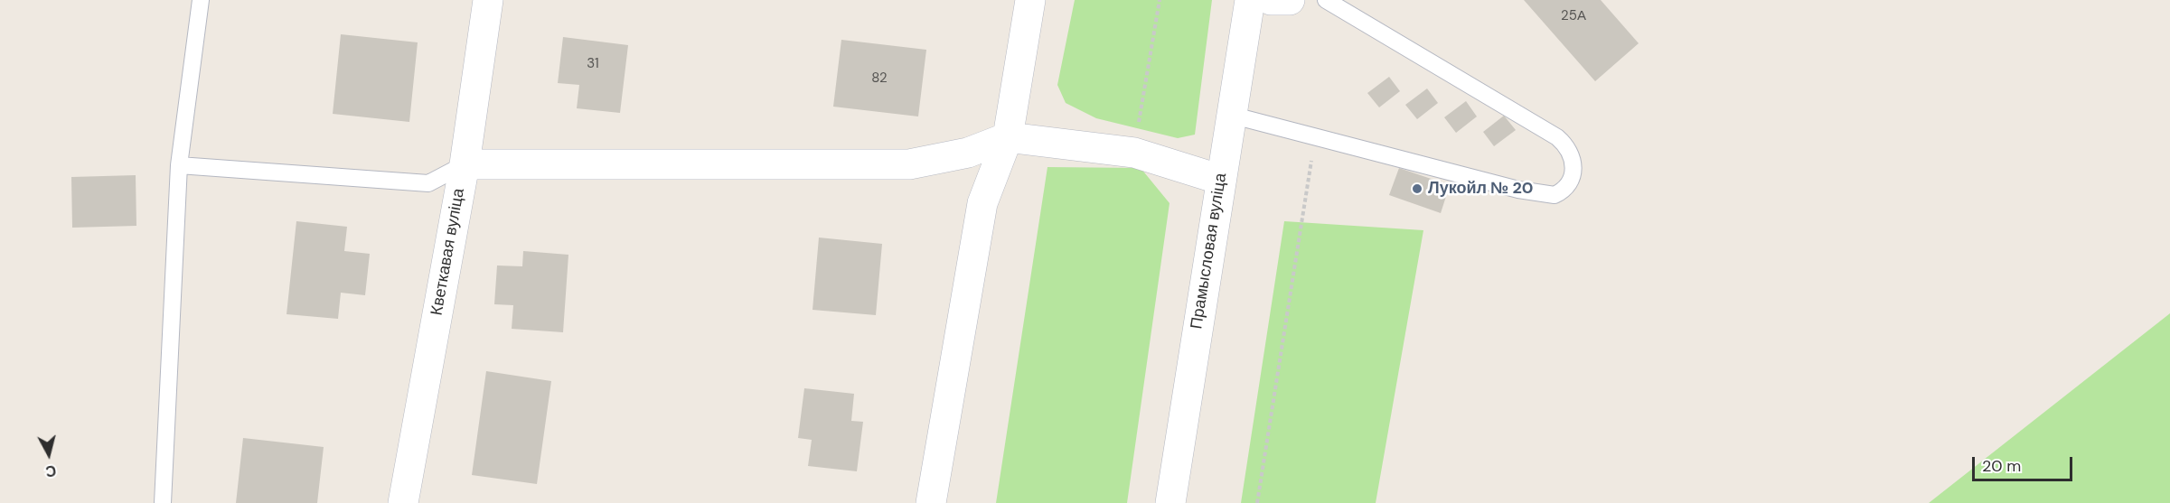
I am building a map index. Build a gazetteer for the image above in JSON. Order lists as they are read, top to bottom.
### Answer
{
  "streets": {
    "street": ["Прамысловая вуліца", "Кветкавая вуліца"]
  },
  "places": ["Лукойл № 20"],
  "house_numbers": ["25А", "31", "82"],
  "scale_bar": "20 m",
  "north": "bottom"
}
